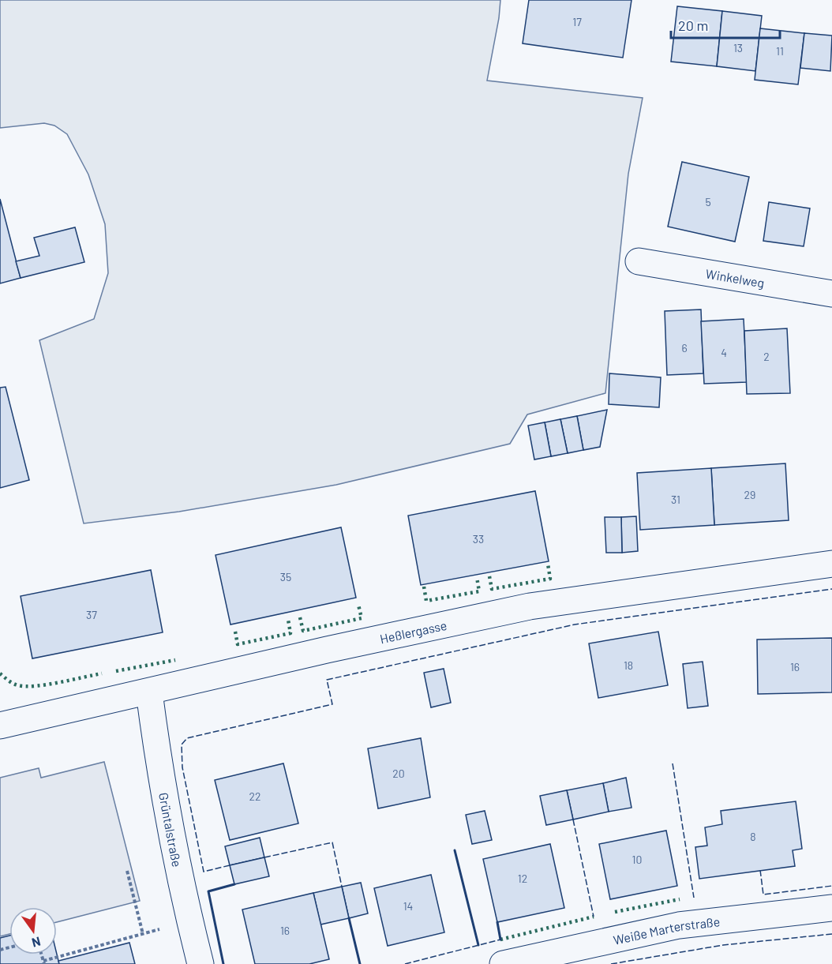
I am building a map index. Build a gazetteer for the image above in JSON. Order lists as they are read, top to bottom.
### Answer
{
  "streets": {
    "street": [
      "Winkelweg",
      "Heßlergasse",
      "Grüntalstraße",
      "Weiße Marterstraße"
    ]
  },
  "crossings": [
    ["Heßlergasse", "Grüntalstraße"]
  ],
  "house_numbers": [
    "17",
    "13",
    "11",
    "5",
    "6",
    "4",
    "2",
    "29",
    "31",
    "33",
    "35",
    "37",
    "18",
    "16",
    "20",
    "22",
    "8",
    "10",
    "12",
    "14",
    "16"
  ],
  "scale_bar": "20 m",
  "north": "bottom"
}
